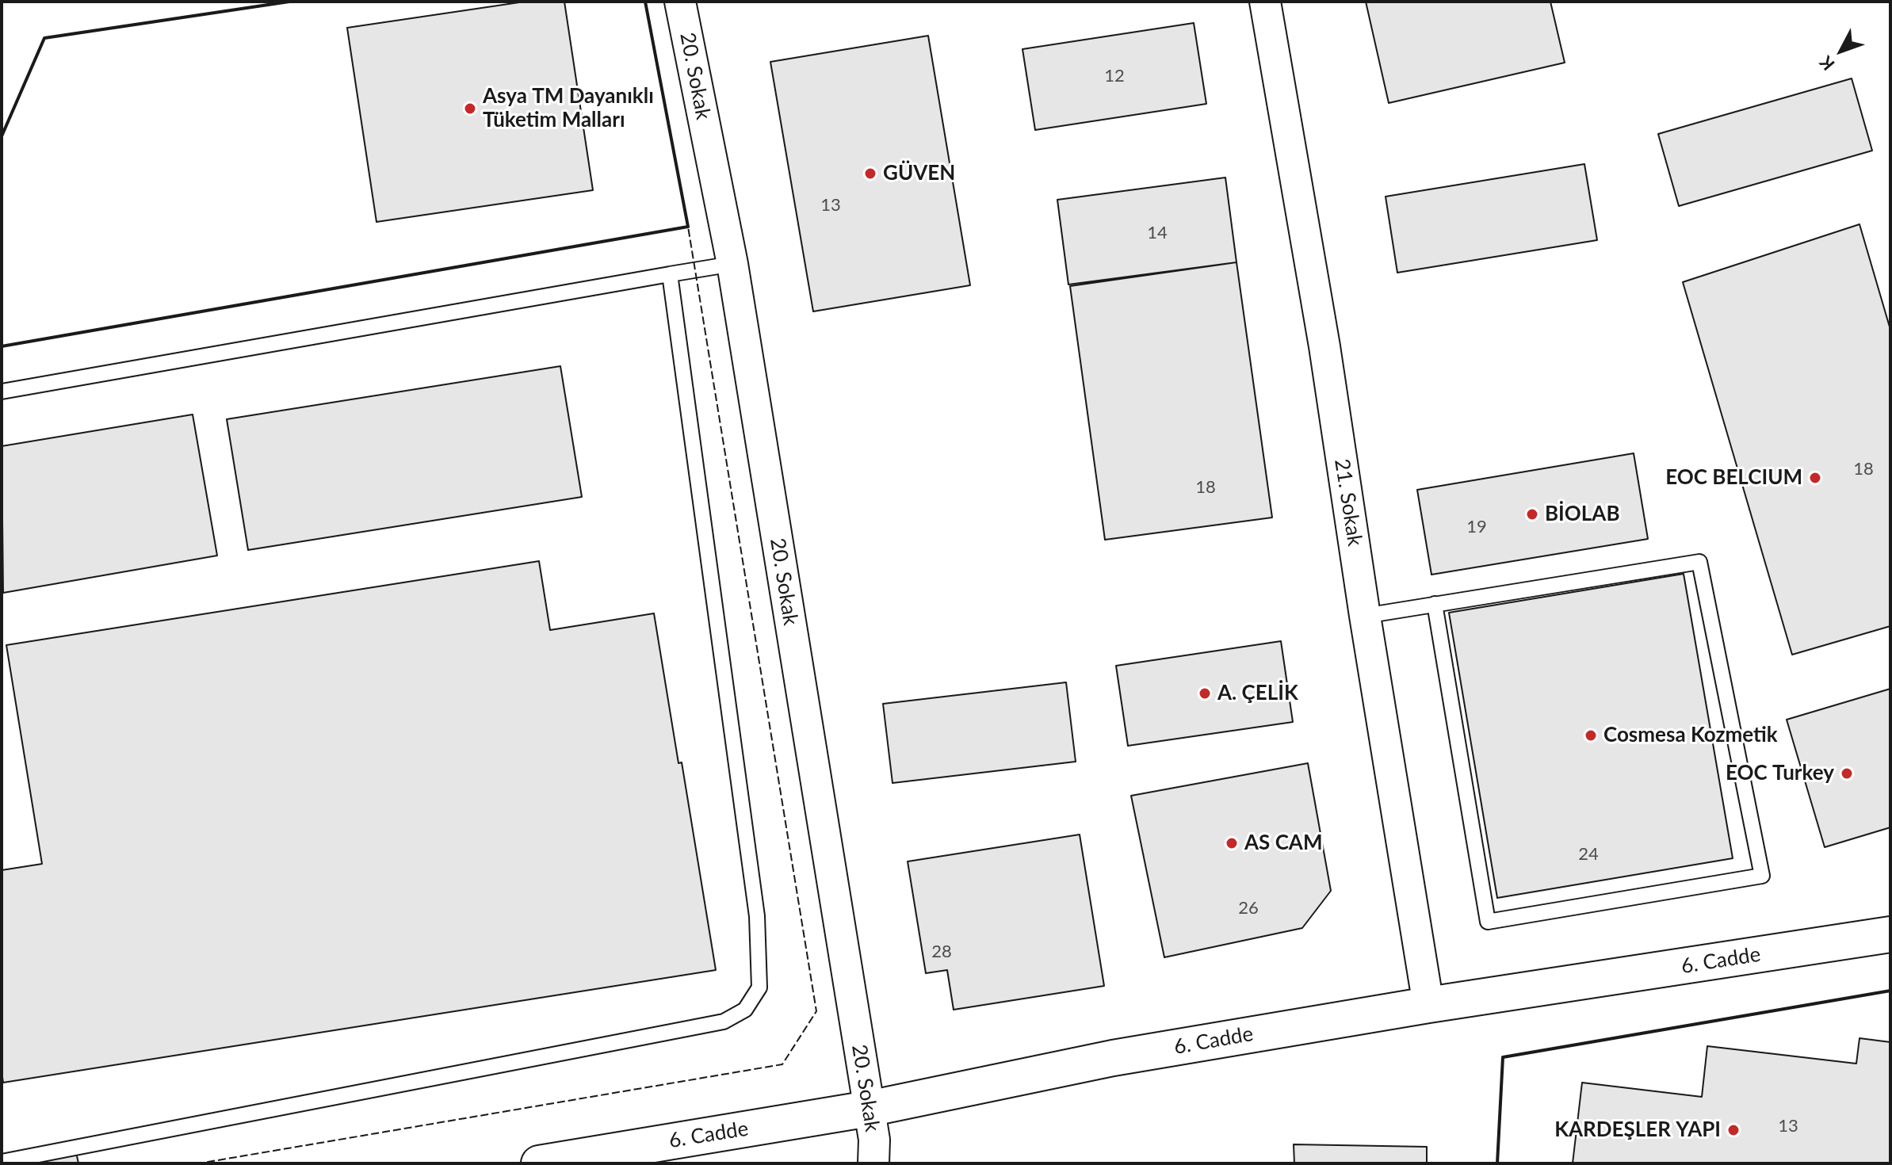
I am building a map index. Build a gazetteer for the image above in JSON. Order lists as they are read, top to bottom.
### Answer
{
  "streets": {
    "street": ["20. Sokak", "21. Sokak", "6. Cadde"]
  },
  "crossings": [
    ["20. Sokak", "6. Cadde"],
    ["21. Sokak", "6. Cadde"]
  ],
  "places": [
    "Asya TM Dayanıklı Tüketim Malları",
    "GÜVEN",
    "EOC BELCIUM",
    "BİOLAB",
    "A. ÇELİK",
    "Cosmesa Kozmetik",
    "EOC Turkey",
    "AS CAM",
    "KARDEŞLER YAPI"
  ],
  "house_numbers": [
    "12",
    "13",
    "14",
    "18",
    "18",
    "19",
    "24",
    "26",
    "28",
    "13"
  ],
  "north": "bottom left"
}
